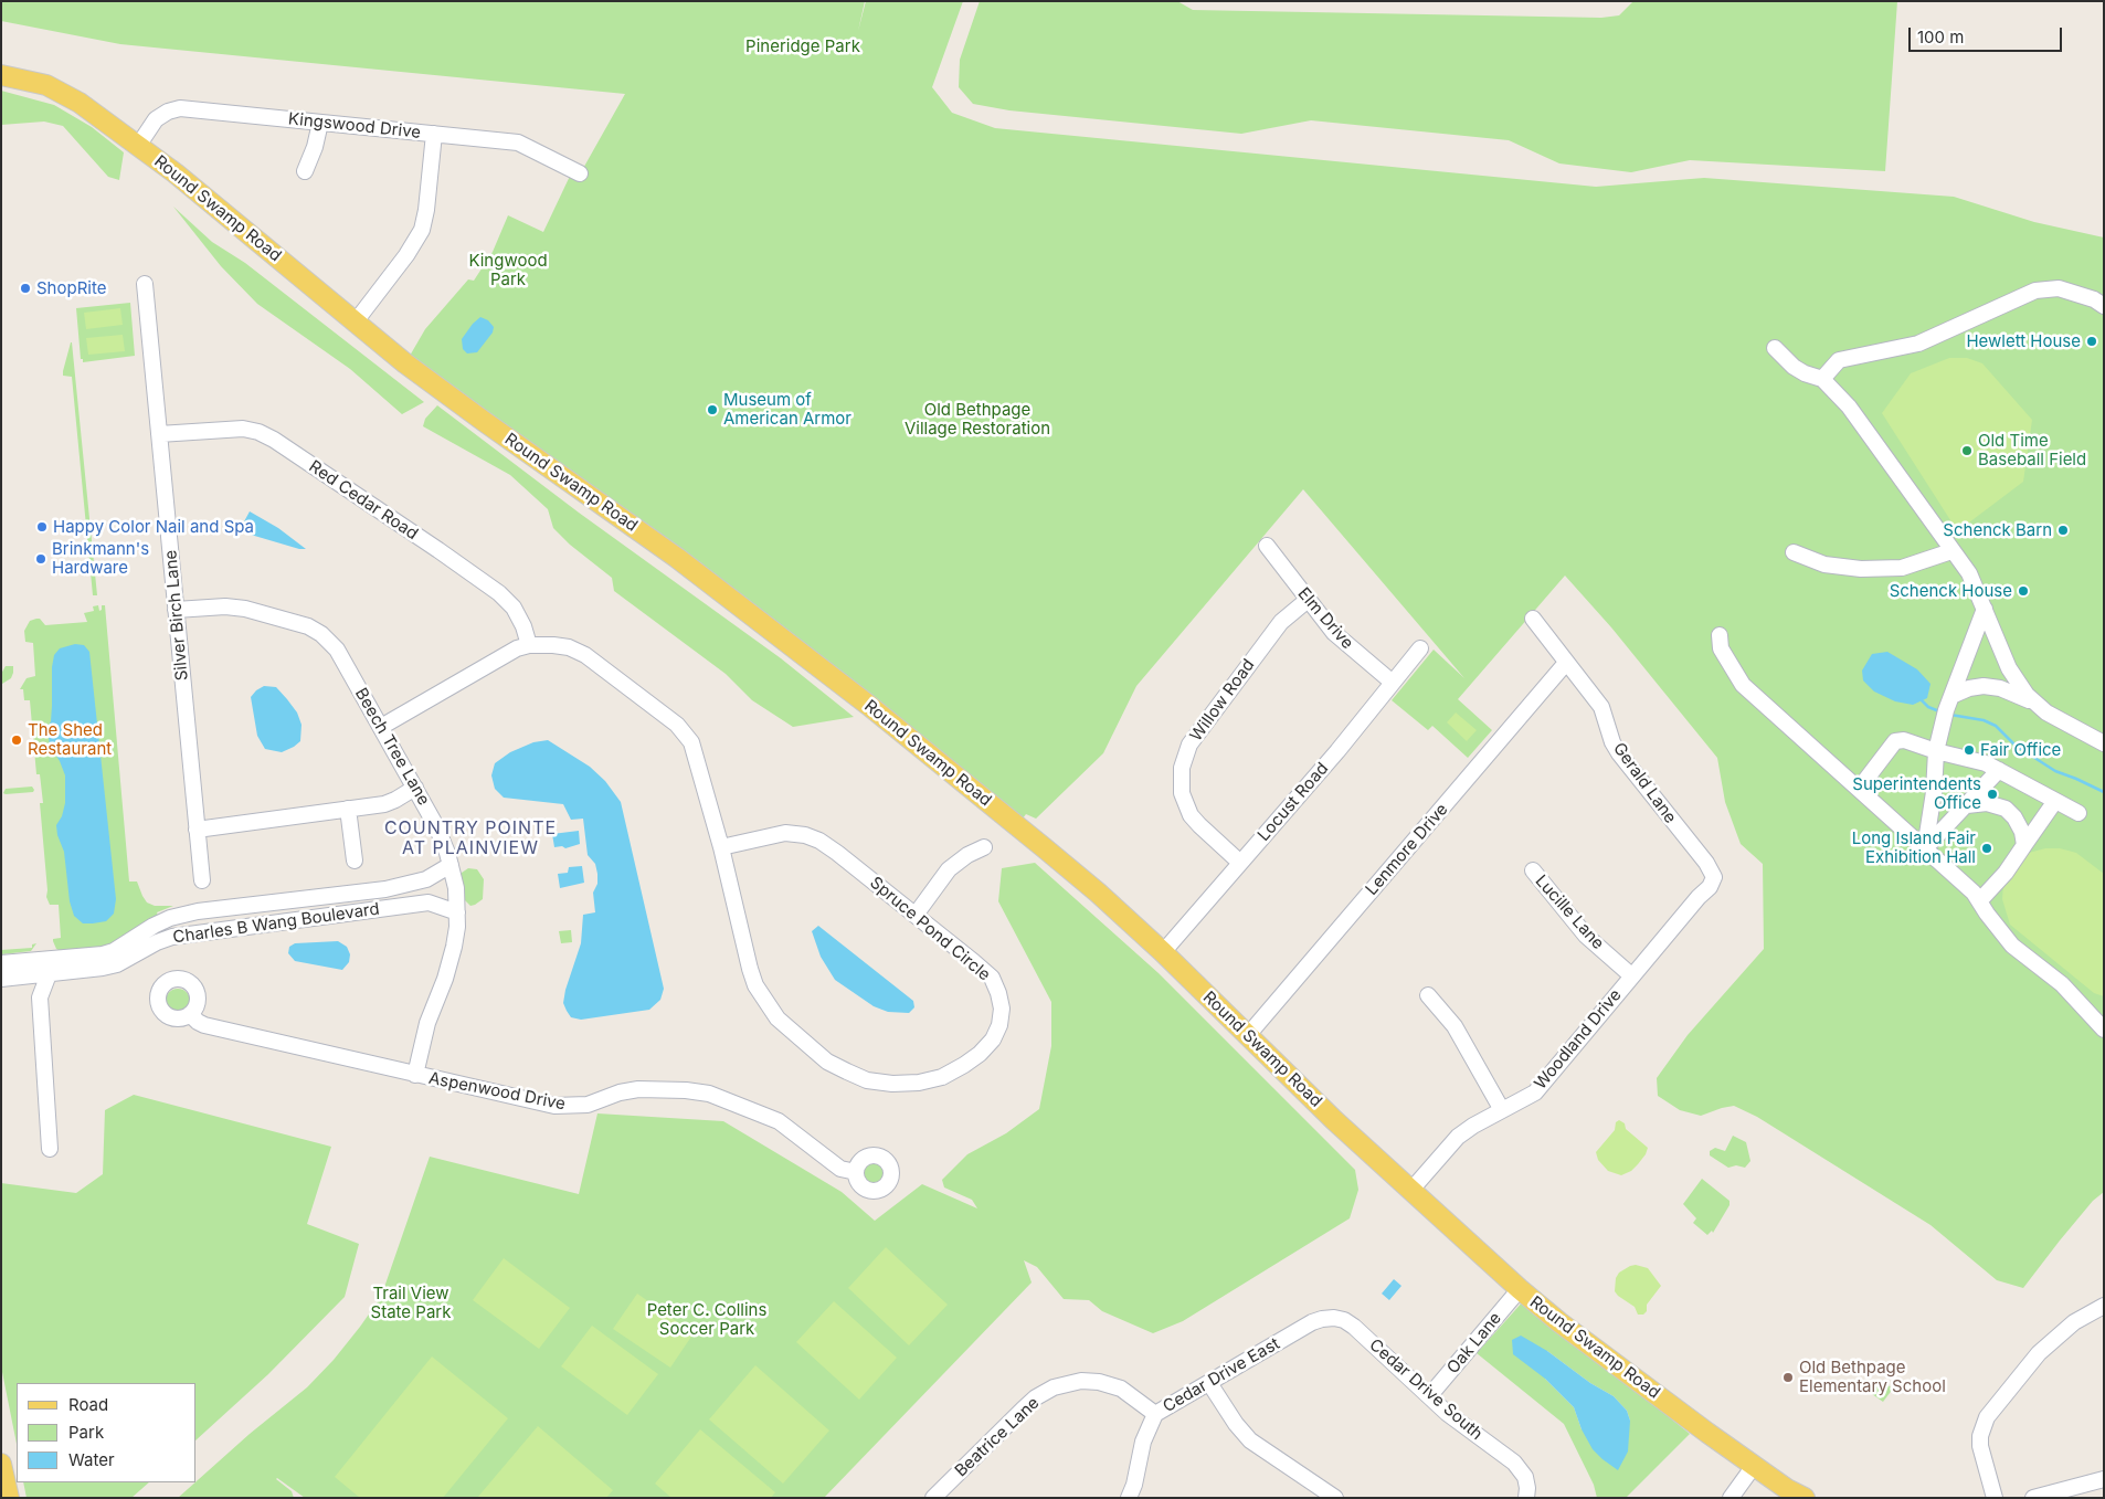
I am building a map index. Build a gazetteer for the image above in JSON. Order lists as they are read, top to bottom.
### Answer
{
  "streets": {
    "main road": ["Round Swamp Road"],
    "street": [
      "Kingswood Drive",
      "Red Cedar Road",
      "Silver Birch Lane",
      "Elm Drive",
      "Willow Road",
      "Beech Tree Lane",
      "Gerald Lane",
      "Locust Road",
      "Lenmore Drive",
      "Lucille Lane",
      "Charles B Wang Boulevard",
      "Spruce Pond Circle",
      "Woodland Drive",
      "Aspenwood Drive",
      "Oak Lane",
      "Cedar Drive East",
      "Cedar Drive South",
      "Beatrice Lane"
    ]
  },
  "crossings": [
    ["Kingswood Drive", "Round Swamp Road"],
    ["Round Swamp Road", "Locust Road"],
    ["Round Swamp Road", "Lenmore Drive"],
    ["Round Swamp Road", "Woodland Drive"],
    ["Round Swamp Road", "Oak Lane"],
    ["Red Cedar Road", "Silver Birch Lane"],
    ["Red Cedar Road", "Spruce Pond Circle"],
    ["Silver Birch Lane", "Beech Tree Lane"],
    ["Elm Drive", "Willow Road"],
    ["Elm Drive", "Locust Road"],
    ["Willow Road", "Locust Road"],
    ["Beech Tree Lane", "Charles B Wang Boulevard"],
    ["Beech Tree Lane", "Spruce Pond Circle"],
    ["Beech Tree Lane", "Aspenwood Drive"],
    ["Gerald Lane", "Lenmore Drive"],
    ["Gerald Lane", "Woodland Drive"],
    ["Lucille Lane", "Woodland Drive"],
    ["Oak Lane", "Cedar Drive South"],
    ["Cedar Drive East", "Cedar Drive South"],
    ["Cedar Drive East", "Beatrice Lane"]
  ],
  "districts": ["COUNTRY POINTE AT PLAINVIEW"],
  "parks": [
    "Pineridge Park",
    "Kingwood Park",
    "Old Bethpage Village Restoration",
    "Trail View State Park",
    "Peter C. Collins Soccer Park"
  ],
  "places": [
    "ShopRite",
    "Hewlett House",
    "Museum of American Armor",
    "Old Time Baseball Field",
    "Happy Color Nail and Spa",
    "Schenck Barn",
    "Brinkmann's Hardware",
    "Schenck House",
    "The Shed Restaurant",
    "Fair Office",
    "Superintendents Office",
    "Long Island Fair Exhibition Hall",
    "Old Bethpage Elementary School"
  ],
  "legend": ["Road", "Park", "Water"],
  "scale_bar": "100 m"
}
